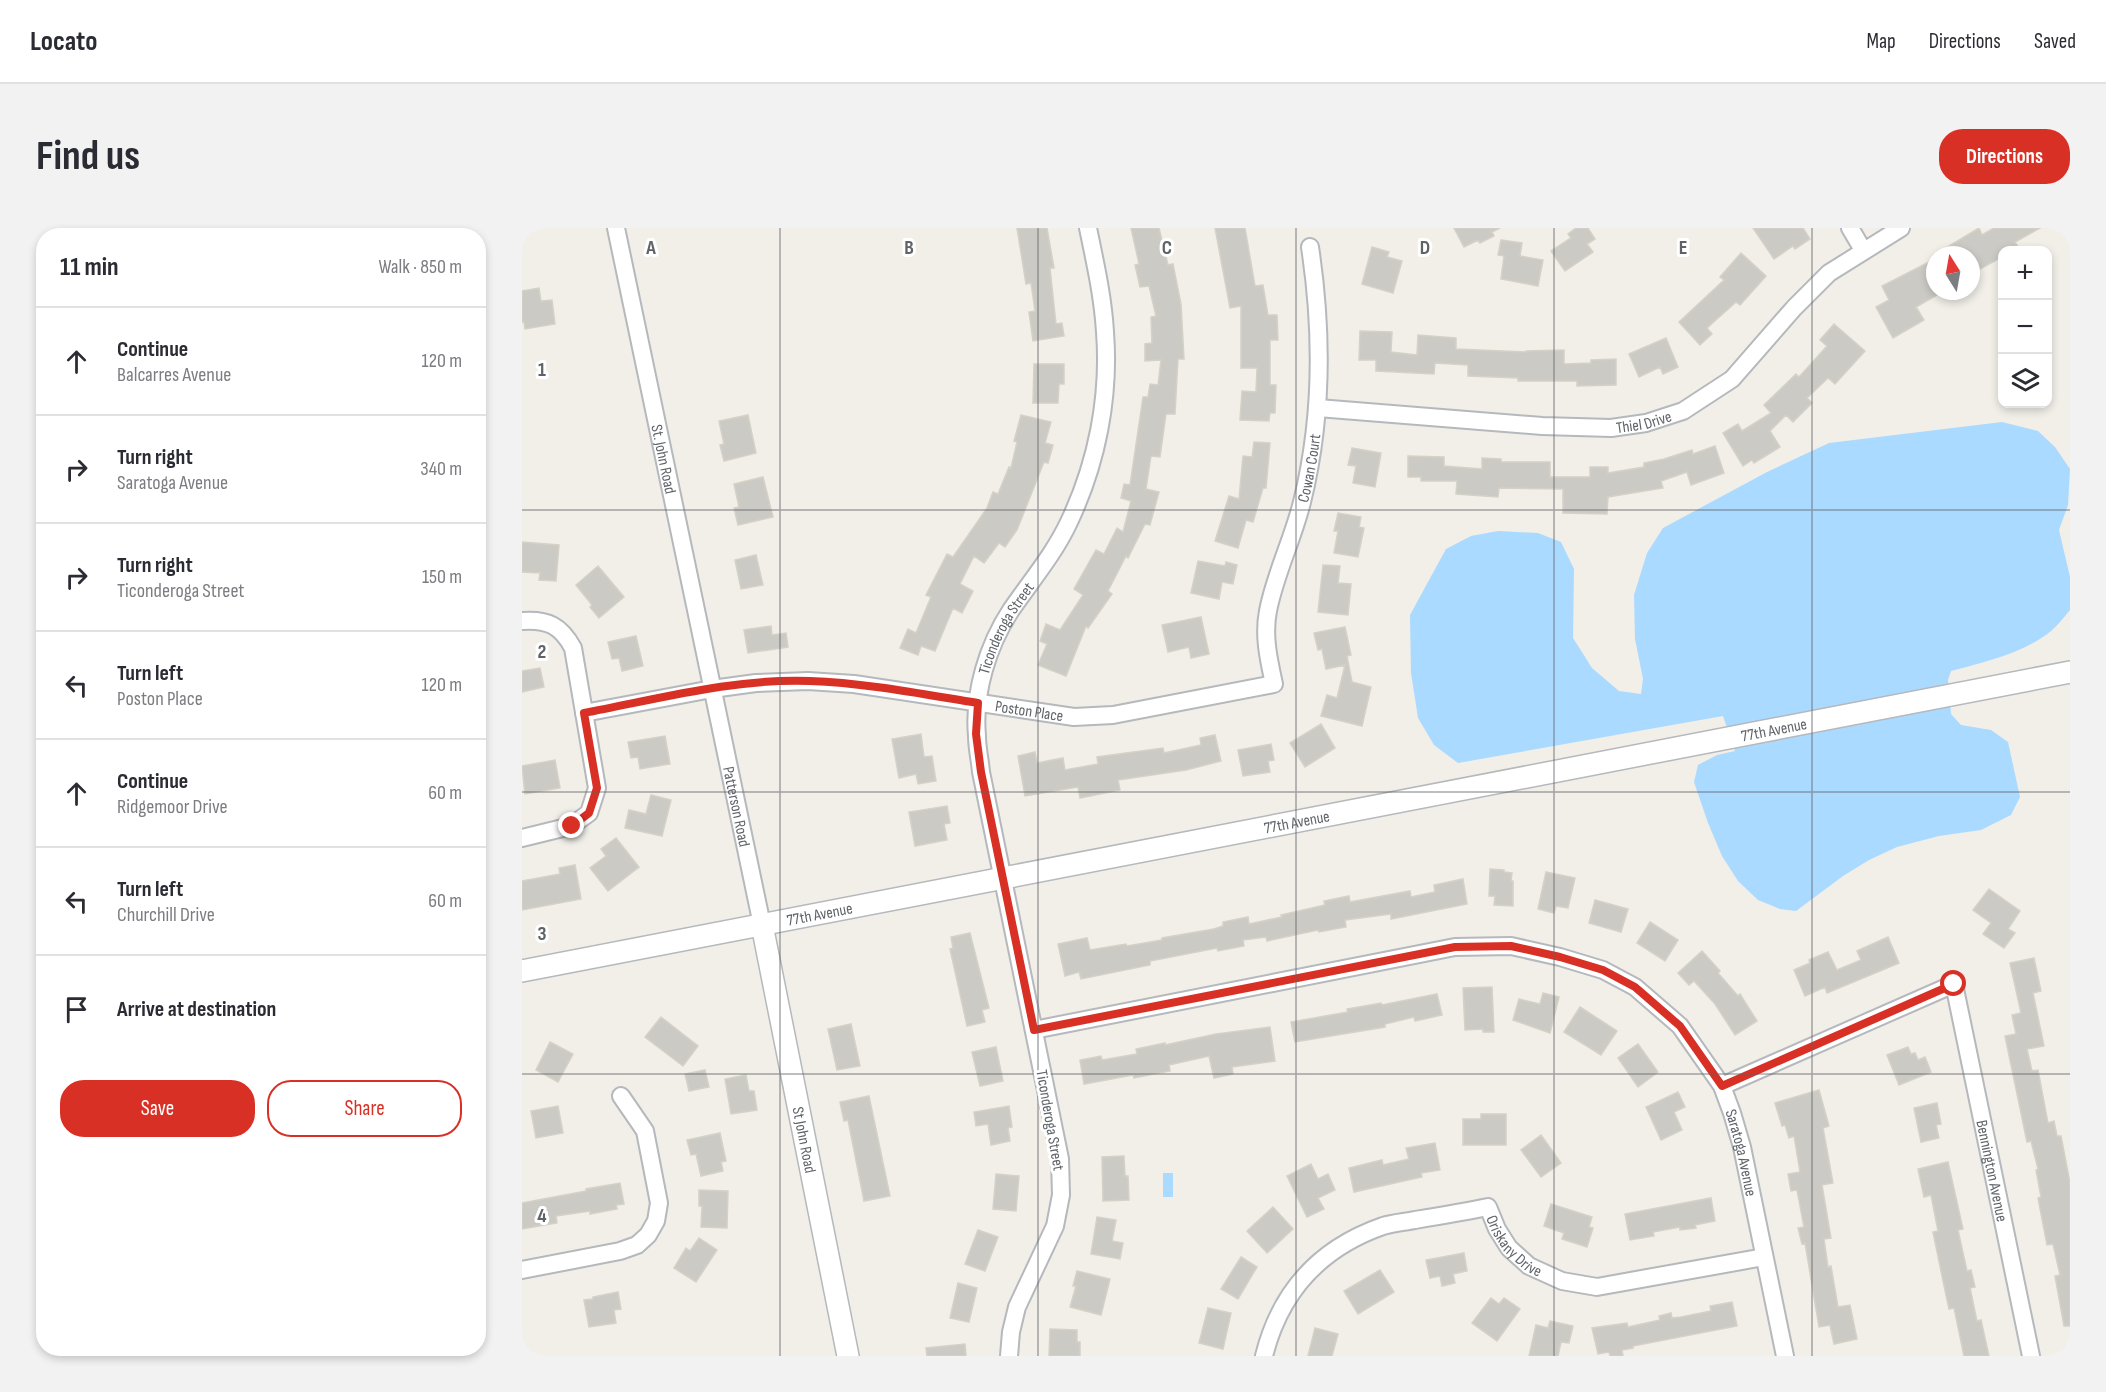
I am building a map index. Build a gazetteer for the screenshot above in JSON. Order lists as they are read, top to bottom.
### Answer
{
  "streets": {
    "street": [
      "Thiel Drive",
      "St. John Road",
      "Cowan Court",
      "Ticonderoga Street",
      "Poston Place",
      "77th Avenue",
      "Patterson Road",
      "St John Road",
      "Saratoga Avenue",
      "Bennington Avenue",
      "Oriskany Drive"
    ]
  },
  "crossings": [
    ["Thiel Drive", "Cowan Court"],
    ["St. John Road", "Poston Place"],
    ["St. John Road", "Patterson Road"],
    ["Cowan Court", "Poston Place"],
    ["Ticonderoga Street", "Poston Place"],
    ["Ticonderoga Street", "77th Avenue"],
    ["Ticonderoga Street", "Saratoga Avenue"],
    ["Poston Place", "Patterson Road"],
    ["77th Avenue", "Patterson Road"],
    ["77th Avenue", "St John Road"],
    ["Patterson Road", "St John Road"],
    ["Saratoga Avenue", "Bennington Avenue"],
    ["Saratoga Avenue", "Oriskany Drive"]
  ],
  "north": "top",
  "page": {
    "header": "Locato",
    "nav": ["Map", "Directions", "Saved"],
    "buttons": [
      "Directions",
      ["Save", "Share"]
    ],
    "title": "Find us",
    "heading": ["11 min", "Walk · 850 m"],
    "map_buttons": ["+", "−"],
    "list": [
      ["Continue", "Balcarres Avenue", "120 m"],
      ["Turn right", "Saratoga Avenue", "340 m"],
      ["Turn right", "Ticonderoga Street", "150 m"],
      ["Turn left", "Poston Place", "120 m"],
      ["Continue", "Ridgemoor Drive", "60 m"],
      ["Turn left", "Churchill Drive", "60 m"],
      "Arrive at destination"
    ]
  },
  "grid": {
    "columns": [
      "A",
      "B",
      "C",
      "D",
      "E"
    ],
    "rows": [
      "1",
      "2",
      "3",
      "4"
    ]
  }
}
